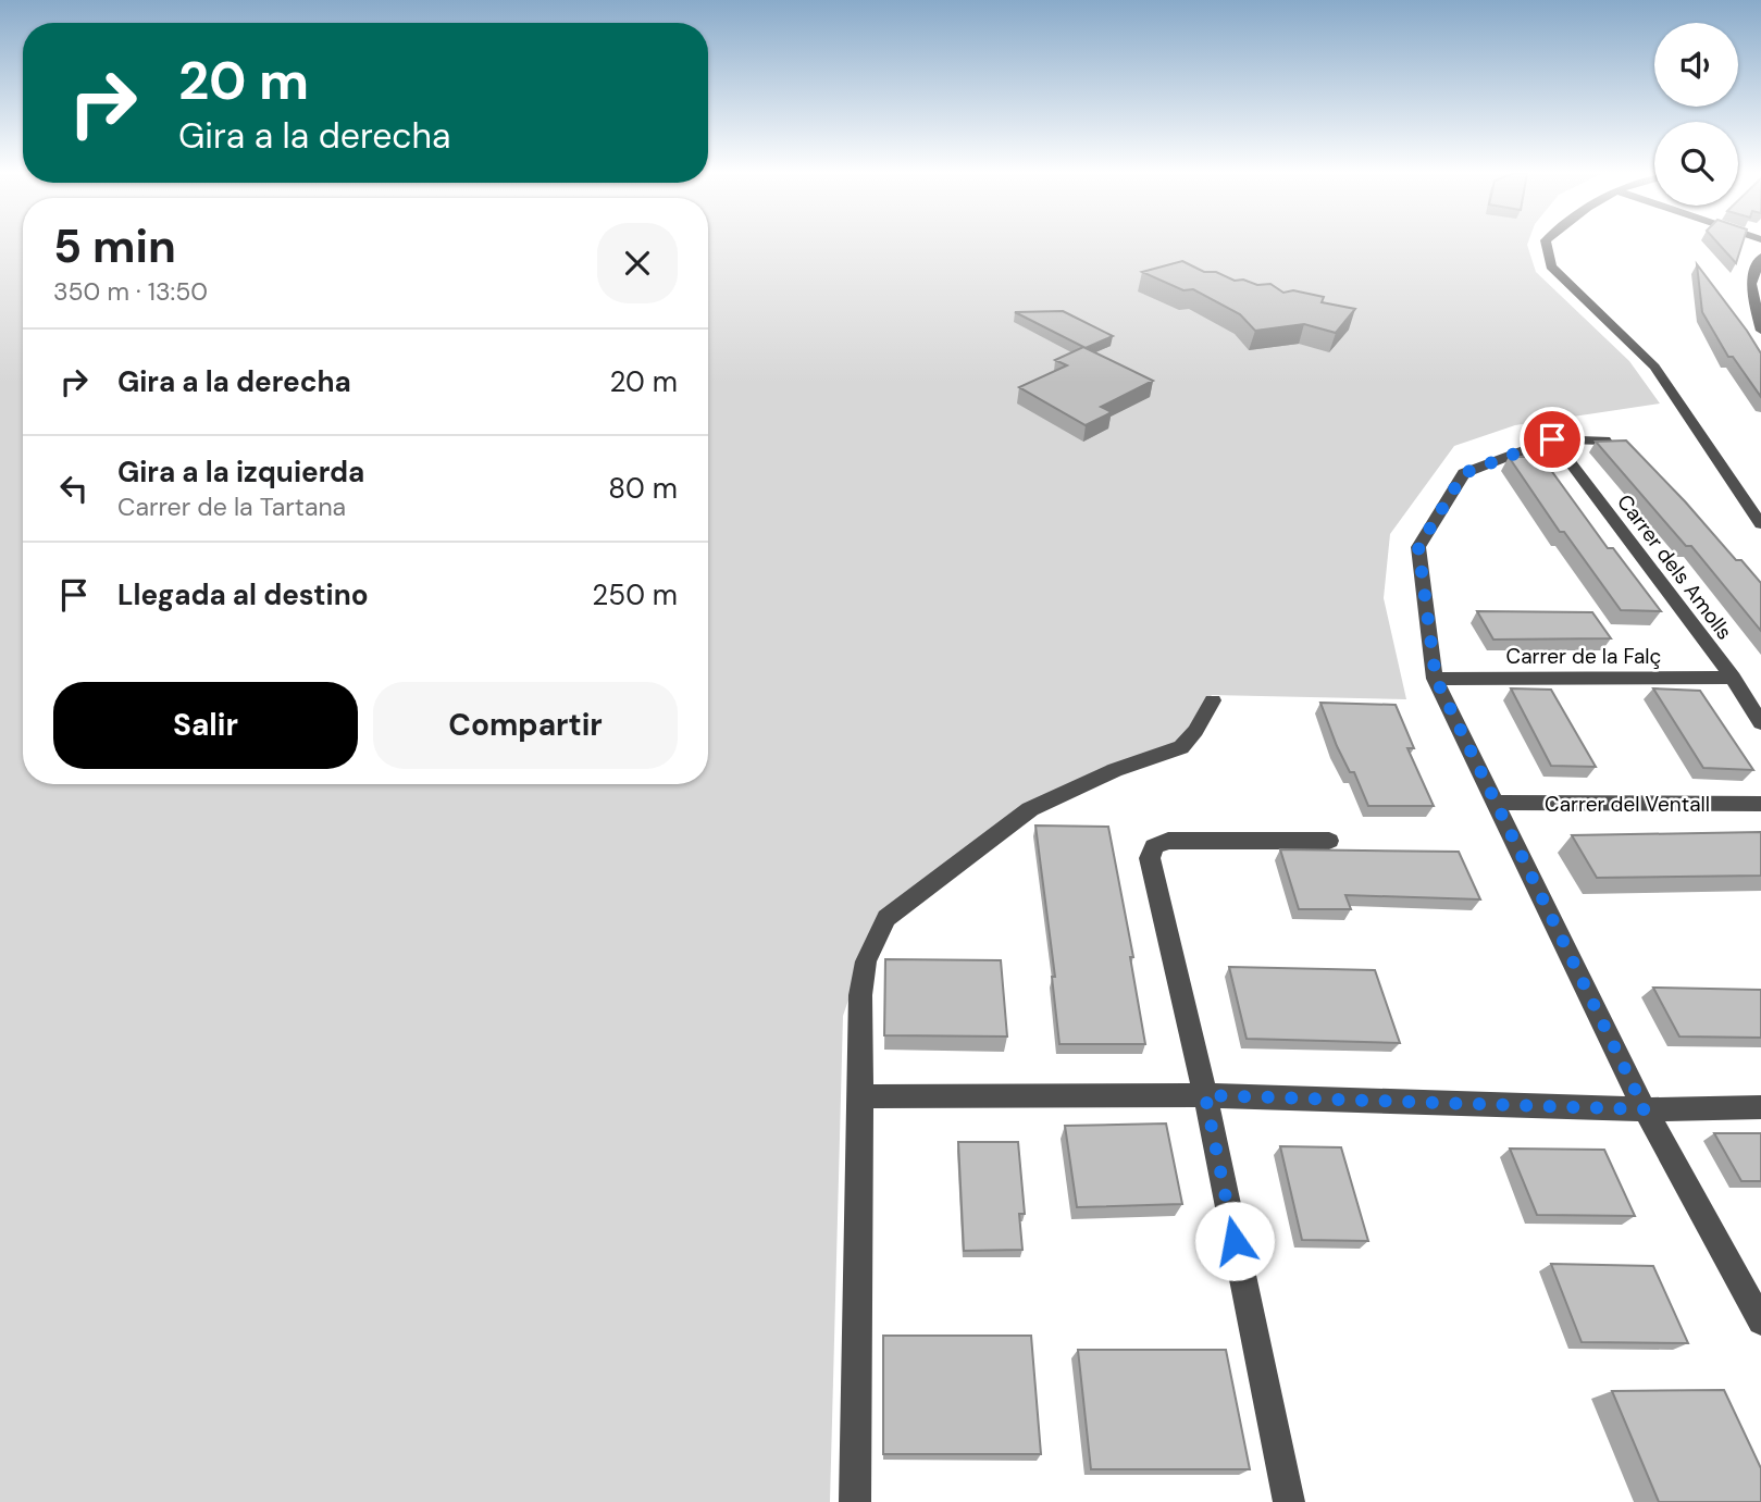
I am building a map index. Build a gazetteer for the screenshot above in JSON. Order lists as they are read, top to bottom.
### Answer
{
  "streets": {
    "street": ["Carrer dels Amolls", "Carrer de la Falç", "Carrer del Ventall"]
  },
  "crossings": [
    ["Carrer dels Amolls", "Carrer de la Falç"]
  ],
  "page": {
    "turn": ["20 m", "Gira a la derecha"],
    "heading": ["5 min", "350 m · 13:50"],
    "list": [
      {
        "name": "Gira a la derecha",
        "value": "20 m"
      },
      {
        "name": "Gira a la izquierda",
        "note": "Carrer de la Tartana",
        "value": "80 m"
      },
      {
        "name": "Llegada al destino",
        "value": "250 m"
      }
    ],
    "buttons": ["Salir", "Compartir"]
  }
}
